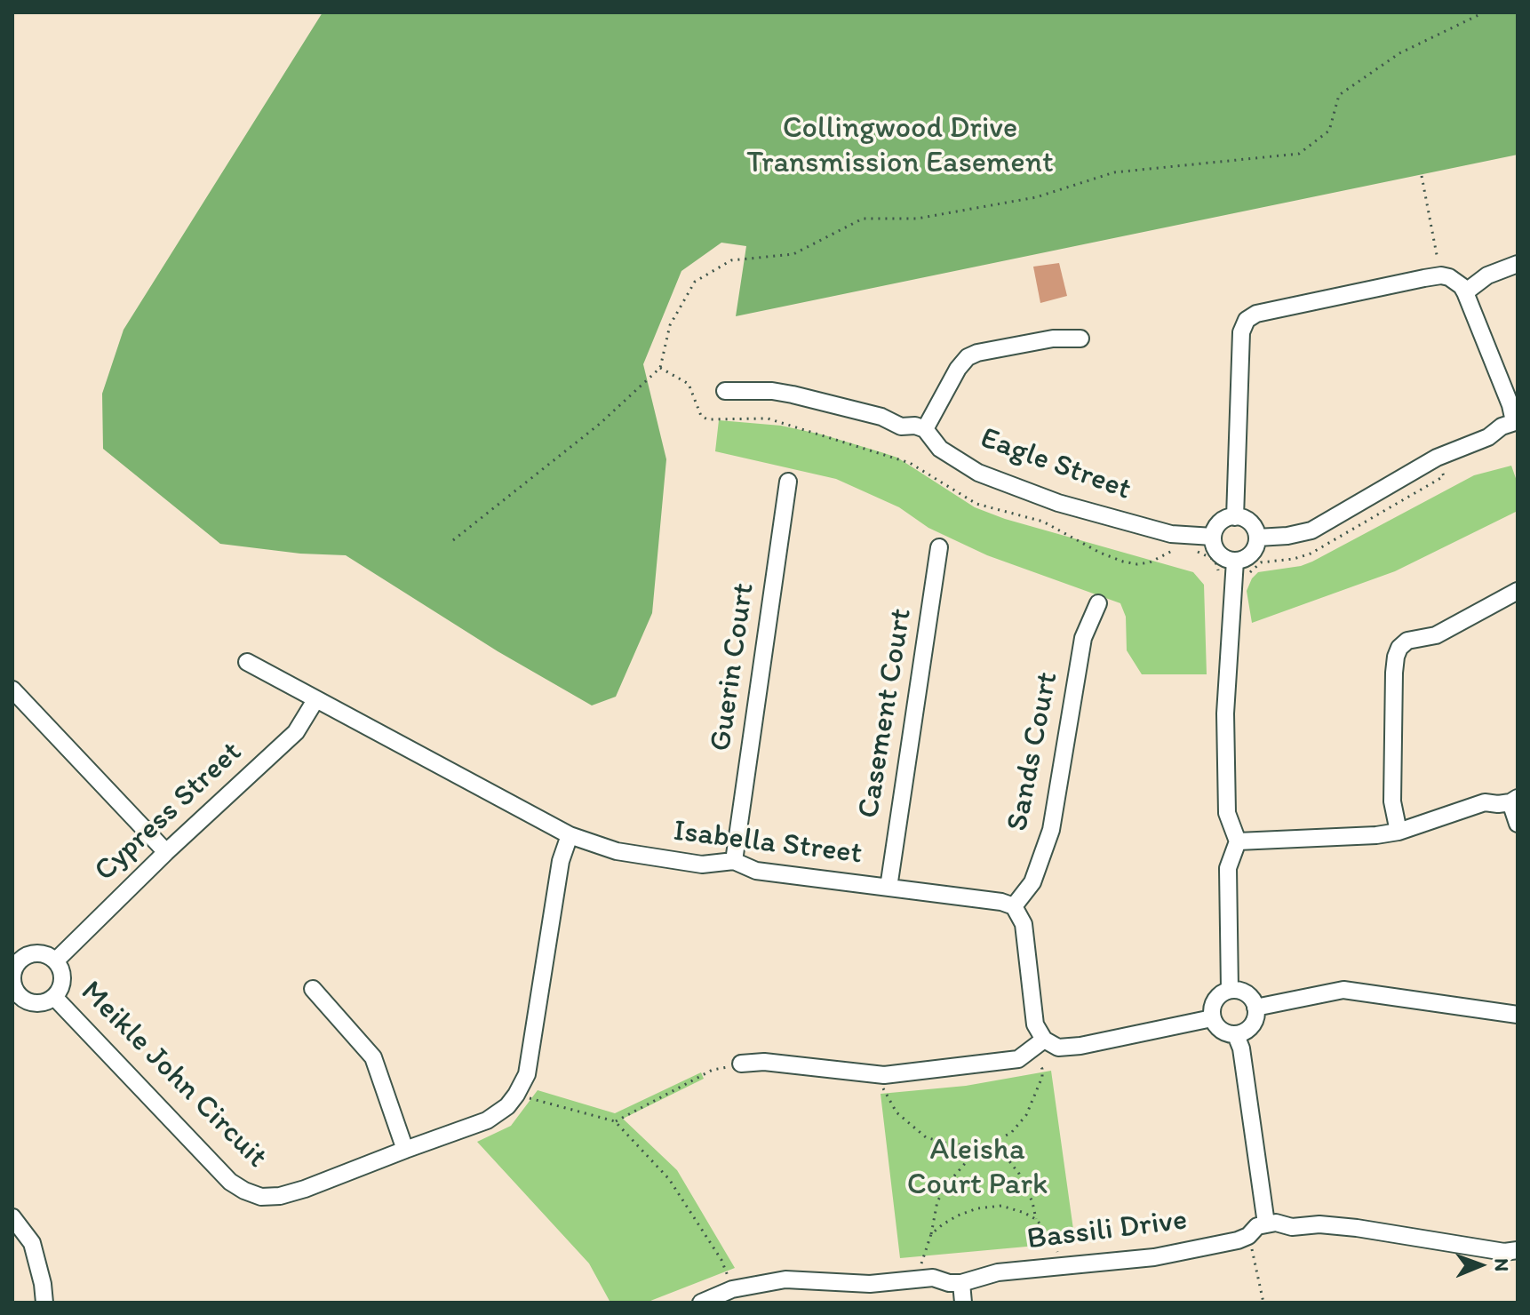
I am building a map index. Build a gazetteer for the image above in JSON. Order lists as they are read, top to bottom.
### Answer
{
  "streets": {
    "street": [
      "Eagle Street",
      "Guerin Court",
      "Casement Court",
      "Sands Court",
      "Cypress Street",
      "Isabella Street",
      "Meikle John Circuit",
      "Bassili Drive"
    ]
  },
  "crossings": [
    ["Guerin Court", "Isabella Street"],
    ["Casement Court", "Isabella Street"],
    ["Sands Court", "Isabella Street"],
    ["Cypress Street", "Isabella Street"],
    ["Cypress Street", "Meikle John Circuit"],
    ["Isabella Street", "Meikle John Circuit"]
  ],
  "parks": ["Collingwood Drive Transmission Easement", "Aleisha Court Park"],
  "north": "right"
}
